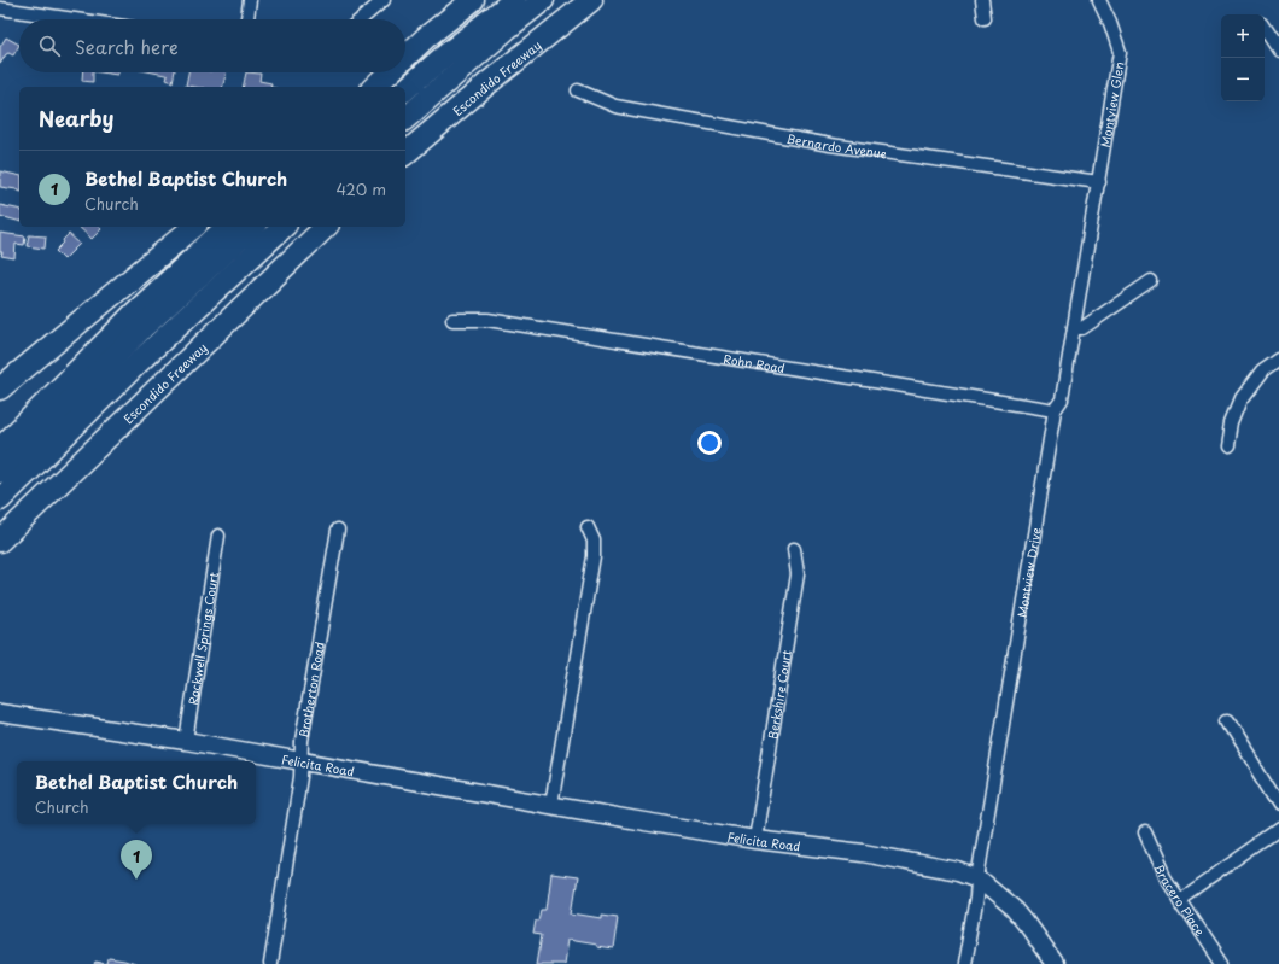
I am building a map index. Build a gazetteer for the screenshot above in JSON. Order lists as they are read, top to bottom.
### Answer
{
  "streets": {
    "highway": ["Escondido Freeway"],
    "main road": ["Felicita Road"],
    "street": [
      "Montview Glen",
      "Bernardo Avenue",
      "Rohn Road",
      "Montview Drive",
      "Rockwell Springs Court",
      "Brotherton Road",
      "Berkshire Court",
      "Bracero Place"
    ]
  },
  "crossings": [
    ["Montview Glen", "Bernardo Avenue"],
    ["Montview Glen", "Montview Drive"],
    ["Bernardo Avenue", "Montview Drive"],
    ["Rohn Road", "Montview Drive"],
    ["Montview Drive", "Felicita Road"],
    ["Rockwell Springs Court", "Felicita Road"],
    ["Brotherton Road", "Felicita Road"],
    ["Berkshire Court", "Felicita Road"]
  ],
  "page": {
    "map_buttons": ["+", "−"],
    "search": "Search here",
    "heading": "Nearby",
    "list": [
      {
        "mark": "1",
        "name": "Bethel Baptist Church",
        "note": "Church",
        "value": "420 m"
      }
    ],
    "popup": ["Bethel Baptist Church", "Church"],
    "pins": "1"
  }
}
